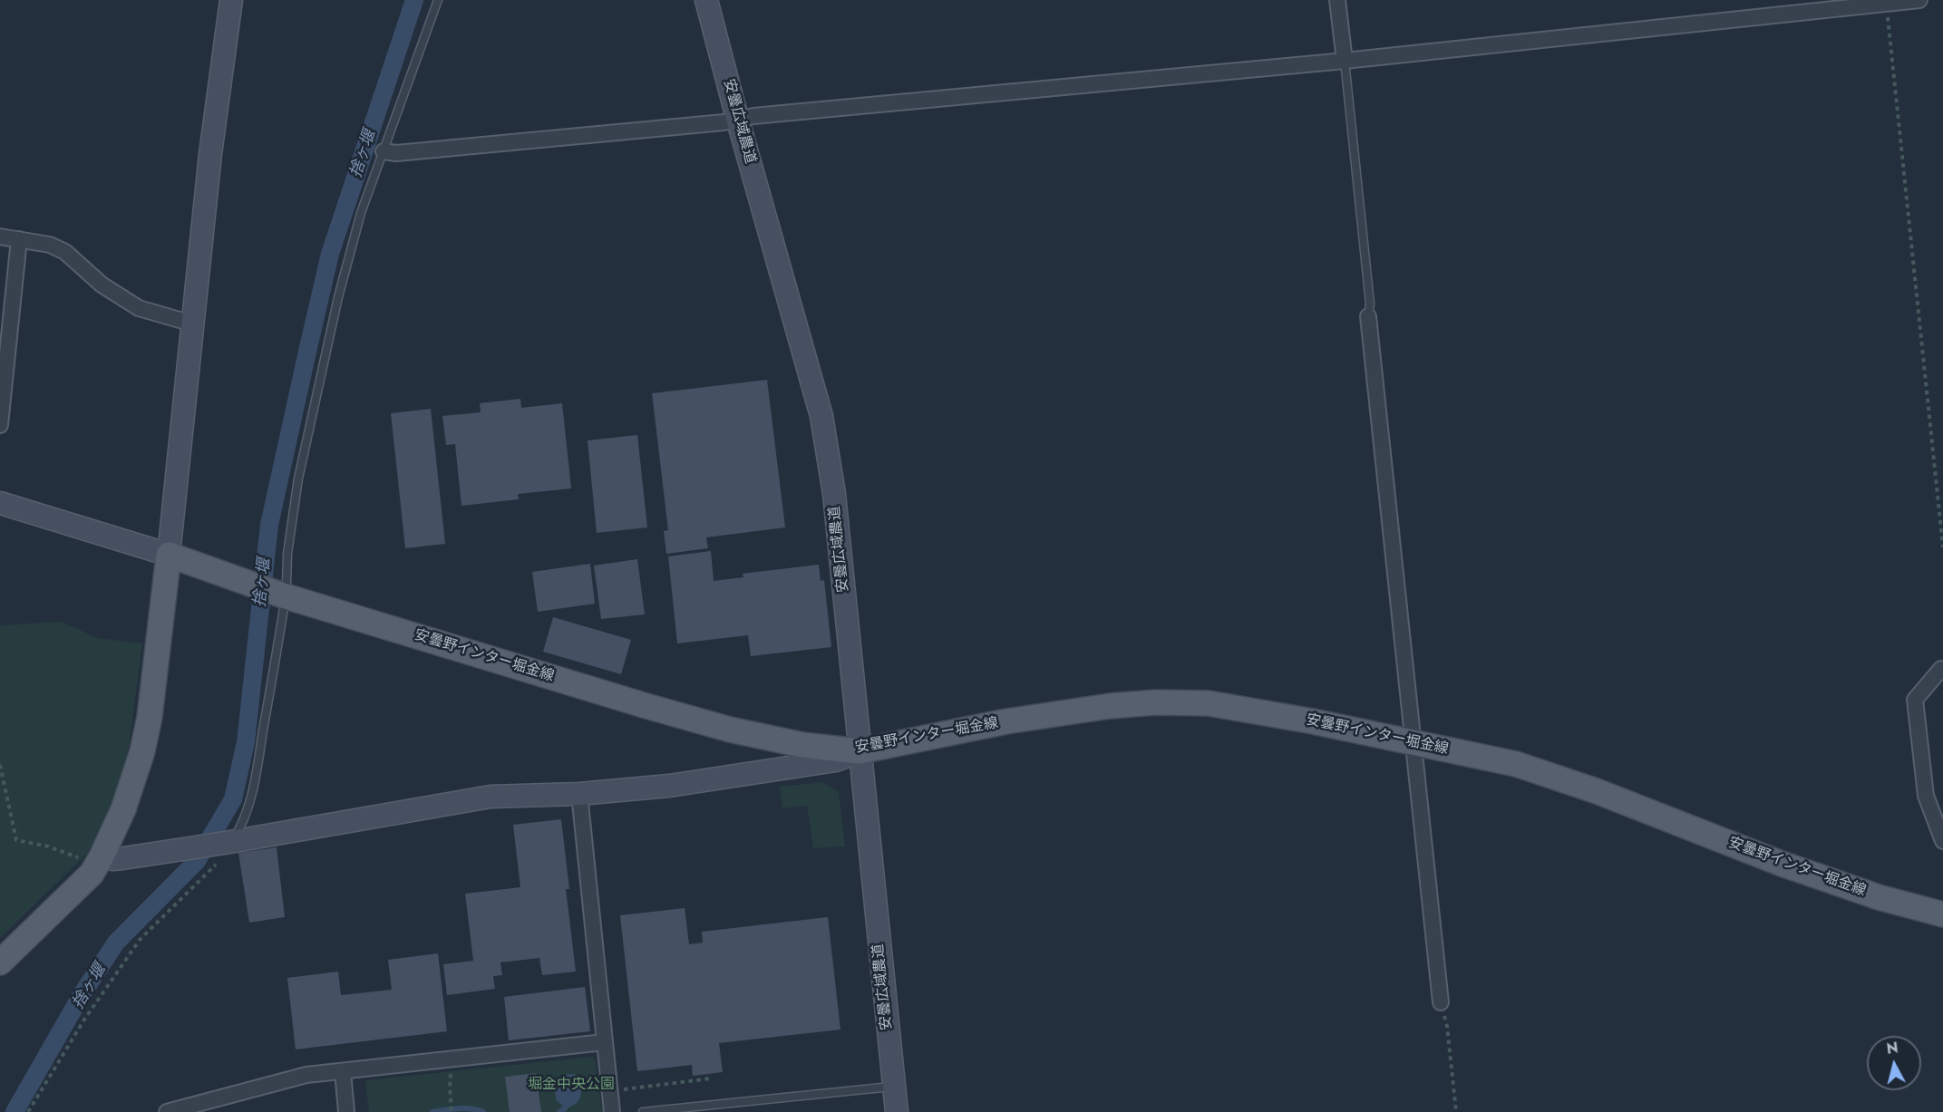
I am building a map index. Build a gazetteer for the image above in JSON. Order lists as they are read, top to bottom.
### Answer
{
  "streets": {
    "main road": ["安曇野インター堀金線"],
    "street": ["安曇広域農道"]
  },
  "crossings": [
    ["安曇広域農道", "安曇野インター堀金線"]
  ],
  "water": ["捨ヶ堰"],
  "parks": ["堀金中央公園"],
  "north": "top"
}
